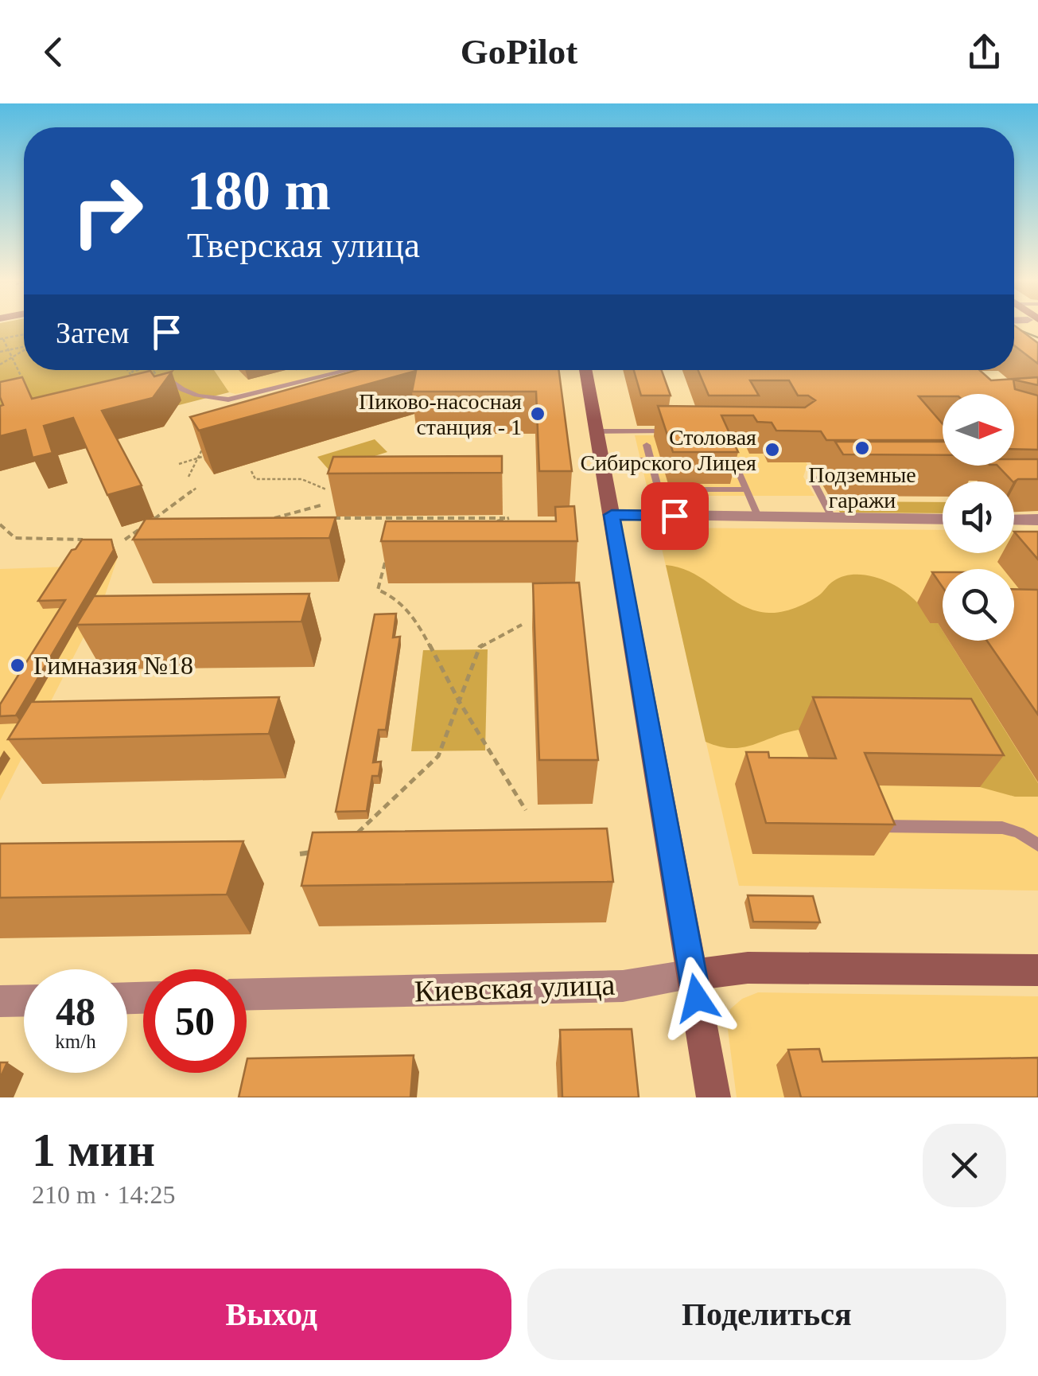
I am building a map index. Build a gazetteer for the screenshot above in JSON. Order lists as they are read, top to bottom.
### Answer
{
  "streets": {
    "main road": ["Киевская улица"]
  },
  "places": [
    "Пиково-насосная станция - 1",
    "Подземные гаражи",
    "Столовая Сибирского Лицея",
    "Гимназия №18"
  ],
  "north": "right",
  "page": {
    "header": "GoPilot",
    "turn": ["180 m", "Тверская улица"],
    "then": "Затем",
    "speed": "48 km/h",
    "limit": "50",
    "heading": ["1 мин", "210 m · 14:25"],
    "buttons": ["Выход", "Поделиться"]
  }
}
